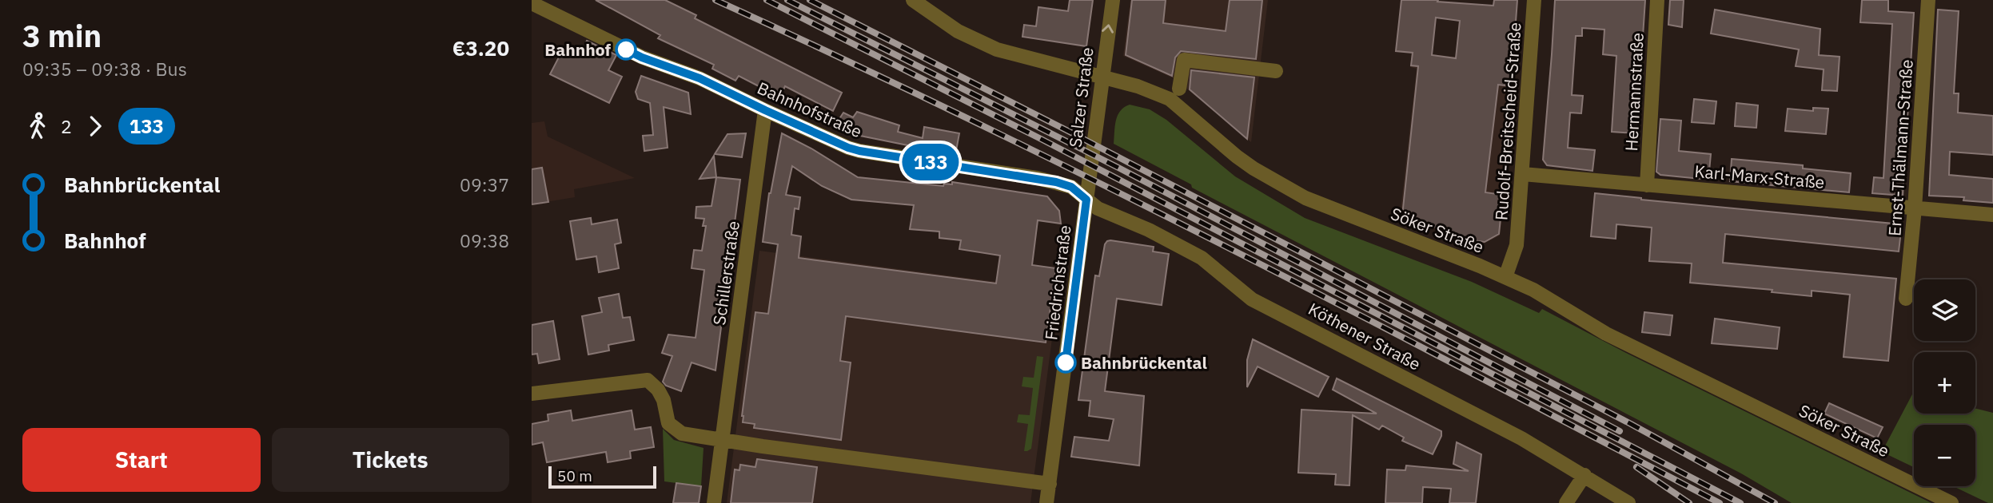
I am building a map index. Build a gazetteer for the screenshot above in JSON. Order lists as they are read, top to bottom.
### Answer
{
  "streets": {
    "street": [
      "Hermannstraße",
      "Salzer Straße",
      "Bahnhofstraße",
      "Rudolf-Breitscheid-Straße",
      "Ernst-Thälmann-Straße",
      "Karl-Marx-Straße",
      "Söker Straße",
      "Schillerstraße",
      "Friedrichstraße",
      "Köthener Straße"
    ]
  },
  "crossings": [
    ["Hermannstraße", "Karl-Marx-Straße"],
    ["Salzer Straße", "Bahnhofstraße"],
    ["Salzer Straße", "Söker Straße"],
    ["Salzer Straße", "Friedrichstraße"],
    ["Salzer Straße", "Köthener Straße"],
    ["Bahnhofstraße", "Schillerstraße"],
    ["Bahnhofstraße", "Friedrichstraße"],
    ["Bahnhofstraße", "Köthener Straße"],
    ["Rudolf-Breitscheid-Straße", "Karl-Marx-Straße"],
    ["Rudolf-Breitscheid-Straße", "Söker Straße"],
    ["Ernst-Thälmann-Straße", "Karl-Marx-Straße"],
    ["Friedrichstraße", "Köthener Straße"]
  ],
  "one_way": ["Salzer Straße"],
  "places": ["Bahnhof", "Bahnbrückental"],
  "lines": ["bus line 133"],
  "scale_bar": "50 m",
  "page": {
    "heading": ["3 min", "09:35 – 09:38 · Bus", "€3.20"],
    "on_map": "133",
    "legs": ["2", "133"],
    "list": [
      {
        "name": "Bahnbrückental",
        "value": "09:37"
      },
      {
        "name": "Bahnhof",
        "value": "09:38"
      }
    ],
    "map_buttons": ["+", "−"],
    "buttons": ["Start", "Tickets"],
    "scale": "50 m"
  }
}
